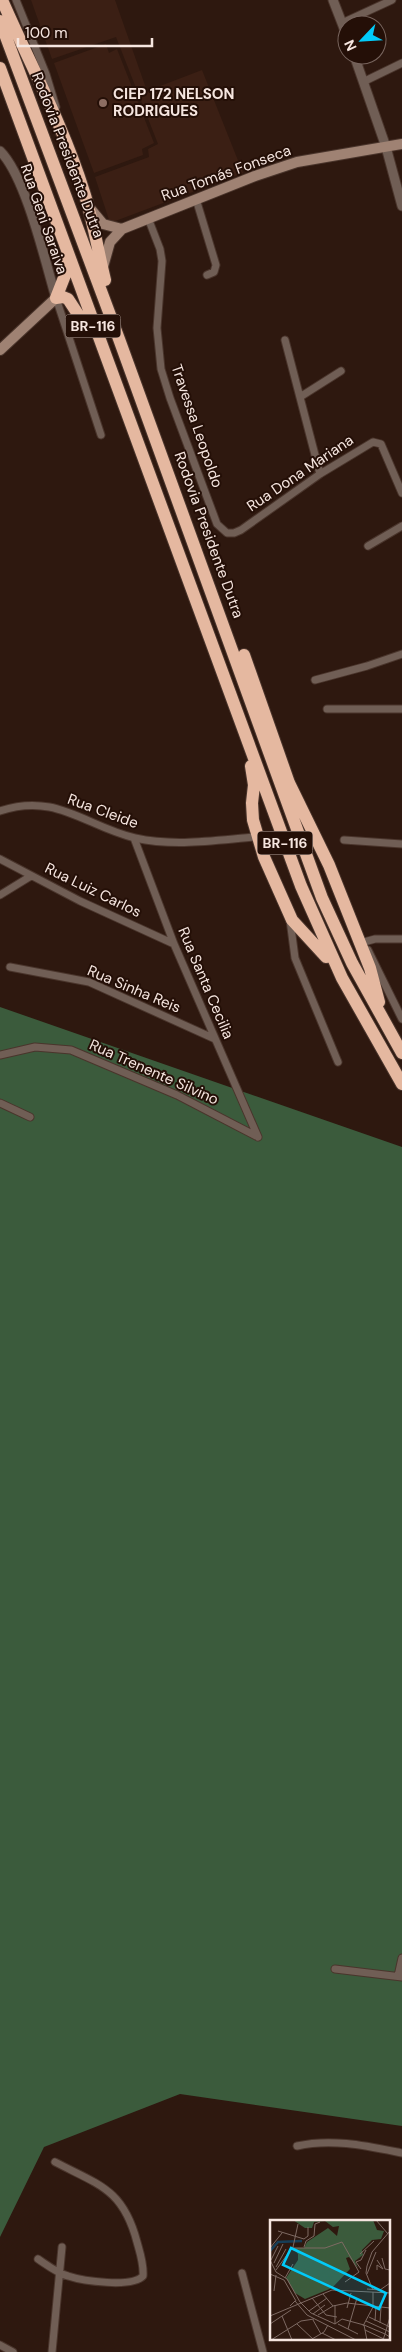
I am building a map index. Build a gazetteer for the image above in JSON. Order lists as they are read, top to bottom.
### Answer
{
  "streets": {
    "highway": ["Rodovia Presidente Dutra", "BR-116"],
    "main road": ["Rua Tomás Fonseca"],
    "street": [
      "Rua Geni Saraiva",
      "Travessa Leopoldo",
      "Rua Dona Mariana",
      "Rua Cleide",
      "Rua Luiz Carlos",
      "Rua Santa Cecilia",
      "Rua Sinha Reis",
      "Rua Trenente Silvino"
    ]
  },
  "crossings": [
    ["Rua Tomás Fonseca", "Travessa Leopoldo"],
    ["Travessa Leopoldo", "Rua Dona Mariana"],
    ["Rua Cleide", "Rua Santa Cecilia"],
    ["Rua Luiz Carlos", "Rua Santa Cecilia"],
    ["Rua Santa Cecilia", "Rua Sinha Reis"],
    ["Rua Santa Cecilia", "Rua Trenente Silvino"]
  ],
  "places": ["CIEP 172 NELSON RODRIGUES"],
  "scale_bar": "100 m",
  "north": "bottom left"
}
